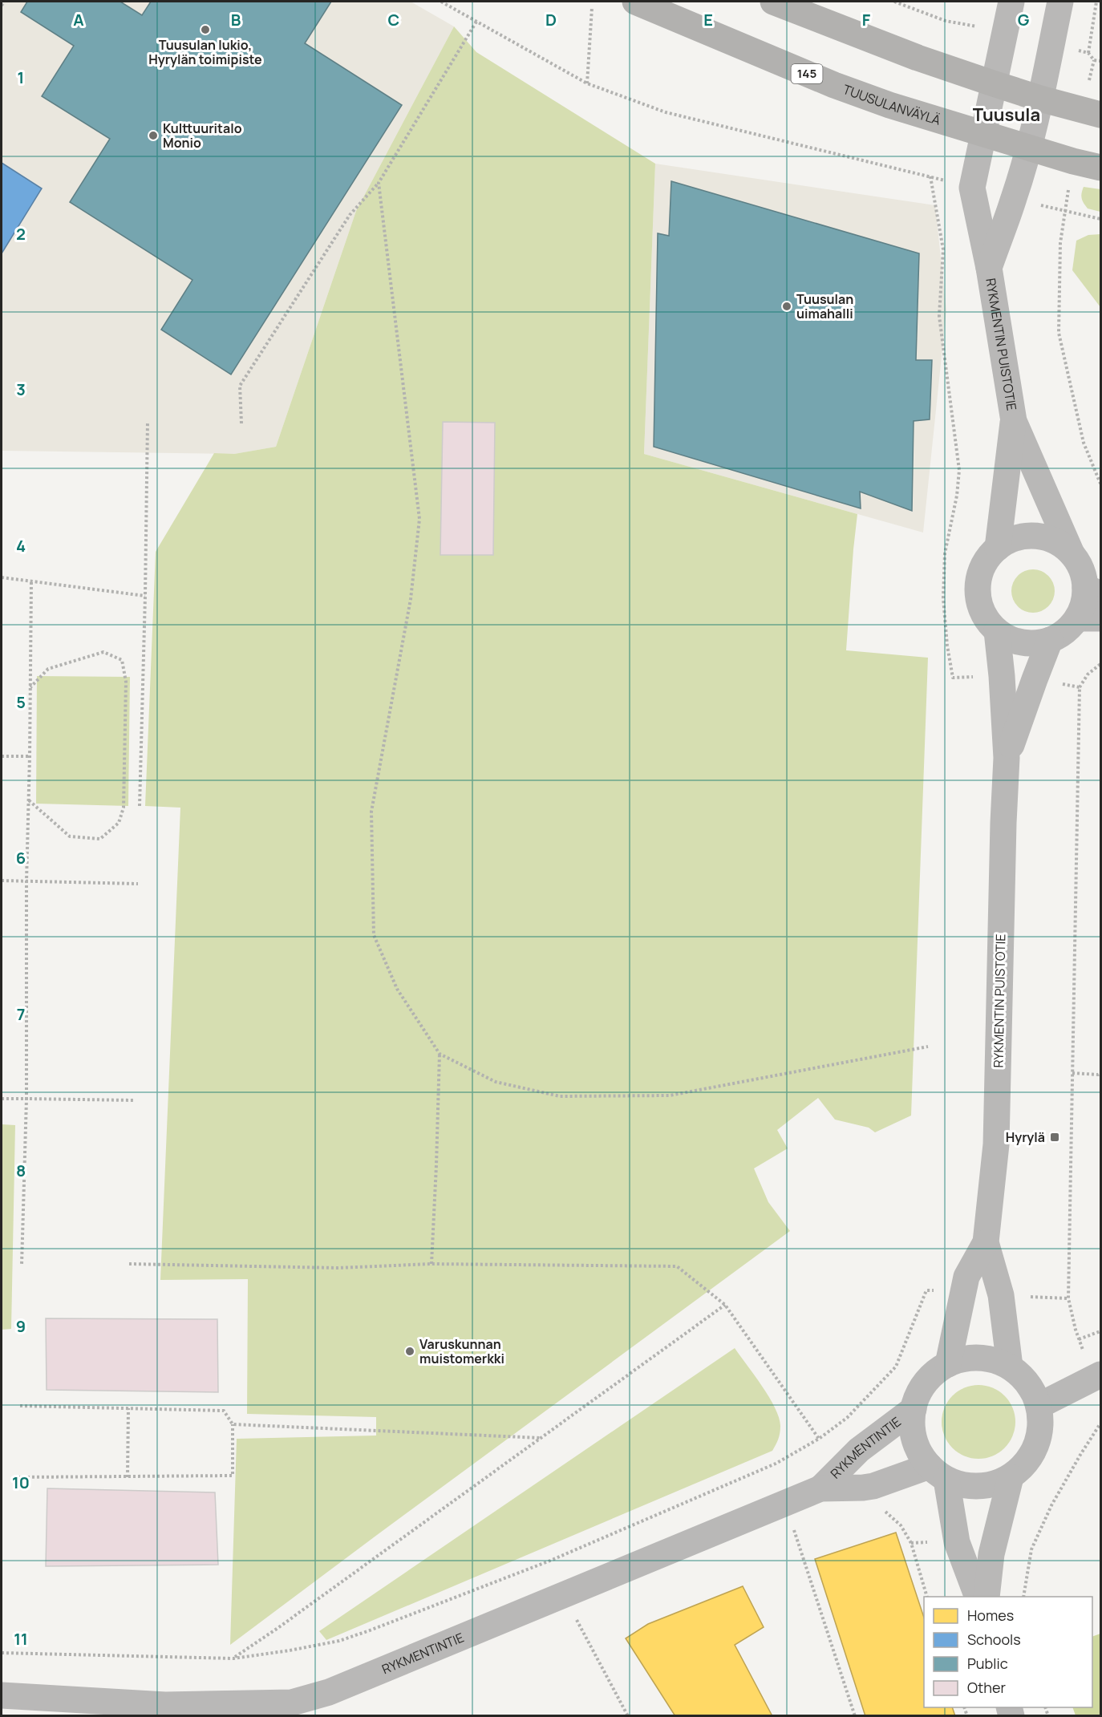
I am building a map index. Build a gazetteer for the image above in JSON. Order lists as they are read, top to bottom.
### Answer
{
  "streets": {
    "main road": ["145", "TUUSULANVÄYLÄ"],
    "street": ["RYKMENTIN PUISTOTIE", "RYKMENTINTIE"]
  },
  "crossings": [
    ["TUUSULANVÄYLÄ", "RYKMENTIN PUISTOTIE"],
    ["RYKMENTIN PUISTOTIE", "RYKMENTINTIE"]
  ],
  "districts": ["Tuusula"],
  "places": {
    "other": [
      "Tuusulan lukio, Hyrylän toimipiste",
      "Kulttuuritalo Monio",
      "Tuusulan uimahalli",
      "Varuskunnan muistomerkki"
    ],
    "transit": ["Hyrylä"]
  },
  "legend": [
    "Homes",
    "Schools",
    "Public",
    "Other"
  ],
  "grid": {
    "columns": [
      "A",
      "B",
      "C",
      "D",
      "E",
      "F",
      "G"
    ],
    "rows": [
      "1",
      "2",
      "3",
      "4",
      "5",
      "6",
      "7",
      "8",
      "9",
      "10",
      "11"
    ]
  }
}
